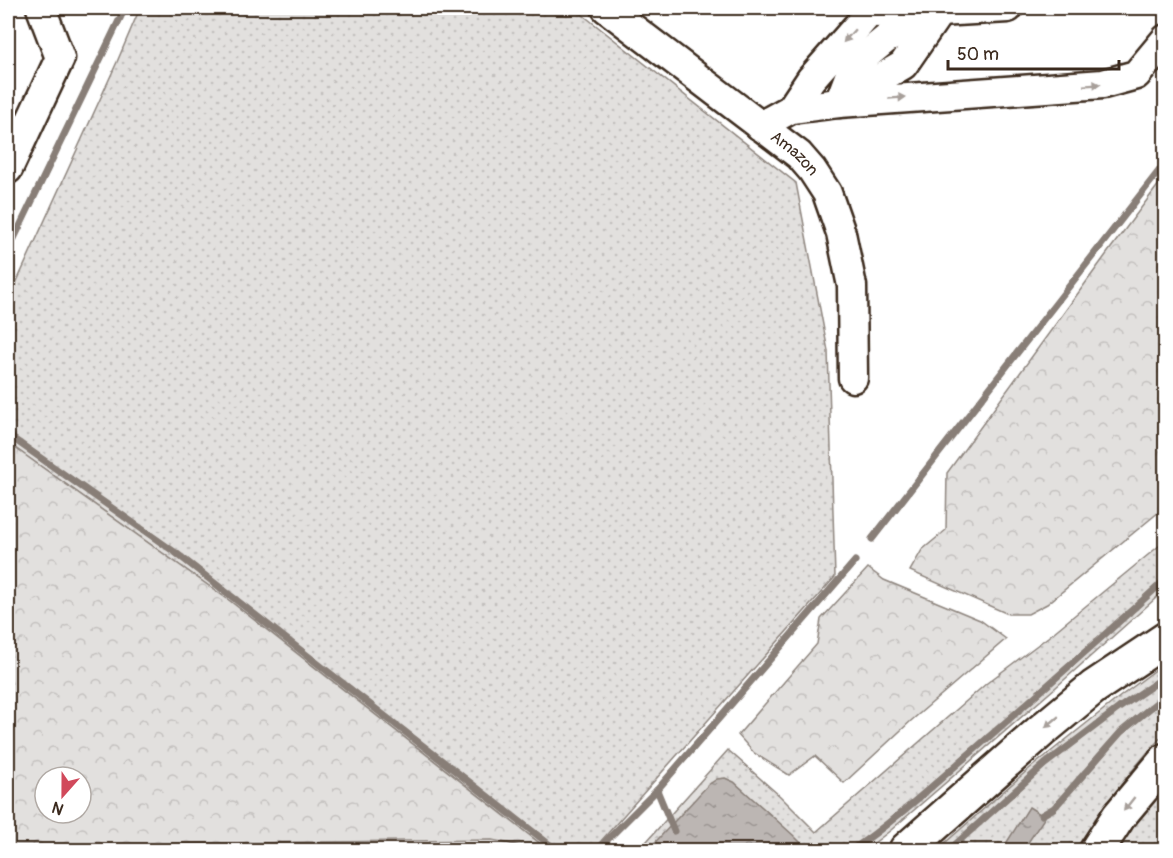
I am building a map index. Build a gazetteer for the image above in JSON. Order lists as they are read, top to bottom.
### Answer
{
  "streets": {
    "street": ["Amazon"]
  },
  "scale_bar": "50 m",
  "north": "bottom"
}
